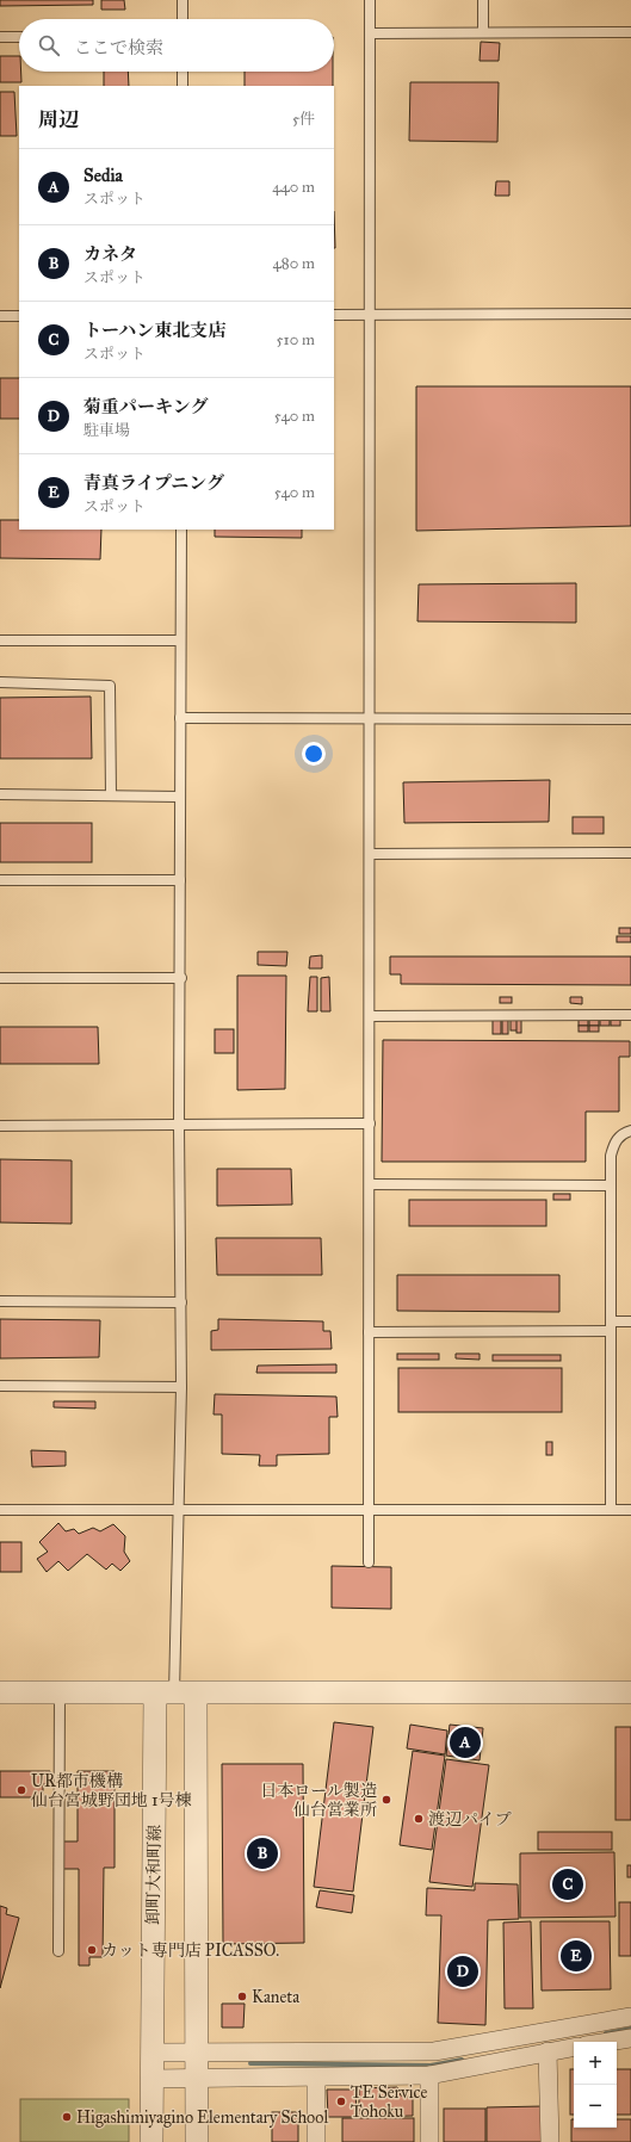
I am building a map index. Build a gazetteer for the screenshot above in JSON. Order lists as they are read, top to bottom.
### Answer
{
  "streets": {
    "street": ["卸町大和町線"]
  },
  "places": [
    "UR都市機構 仙台宮城野団地 1号棟",
    "日本ロール製造 仙台営業所",
    "渡辺パイプ",
    "カット専門店 PICASSO.",
    "Kaneta",
    "TE Service Tohoku",
    "Higashimiyagino Elementary School"
  ],
  "page": {
    "search": "ここで検索",
    "heading": ["周辺", "5件"],
    "list": [
      {
        "mark": "A",
        "name": "Sedia",
        "note": "スポット",
        "value": "440 m"
      },
      {
        "mark": "B",
        "name": "カネタ",
        "note": "スポット",
        "value": "480 m"
      },
      {
        "mark": "C",
        "name": "トーハン東北支店",
        "note": "スポット",
        "value": "510 m"
      },
      {
        "mark": "D",
        "name": "菊重パーキング",
        "note": "駐車場",
        "value": "540 m"
      },
      {
        "mark": "E",
        "name": "青真ライプニング",
        "note": "スポット",
        "value": "540 m"
      }
    ],
    "pins": [
      "A",
      "B",
      "C",
      "E",
      "D"
    ],
    "map_buttons": ["+", "−"]
  }
}
